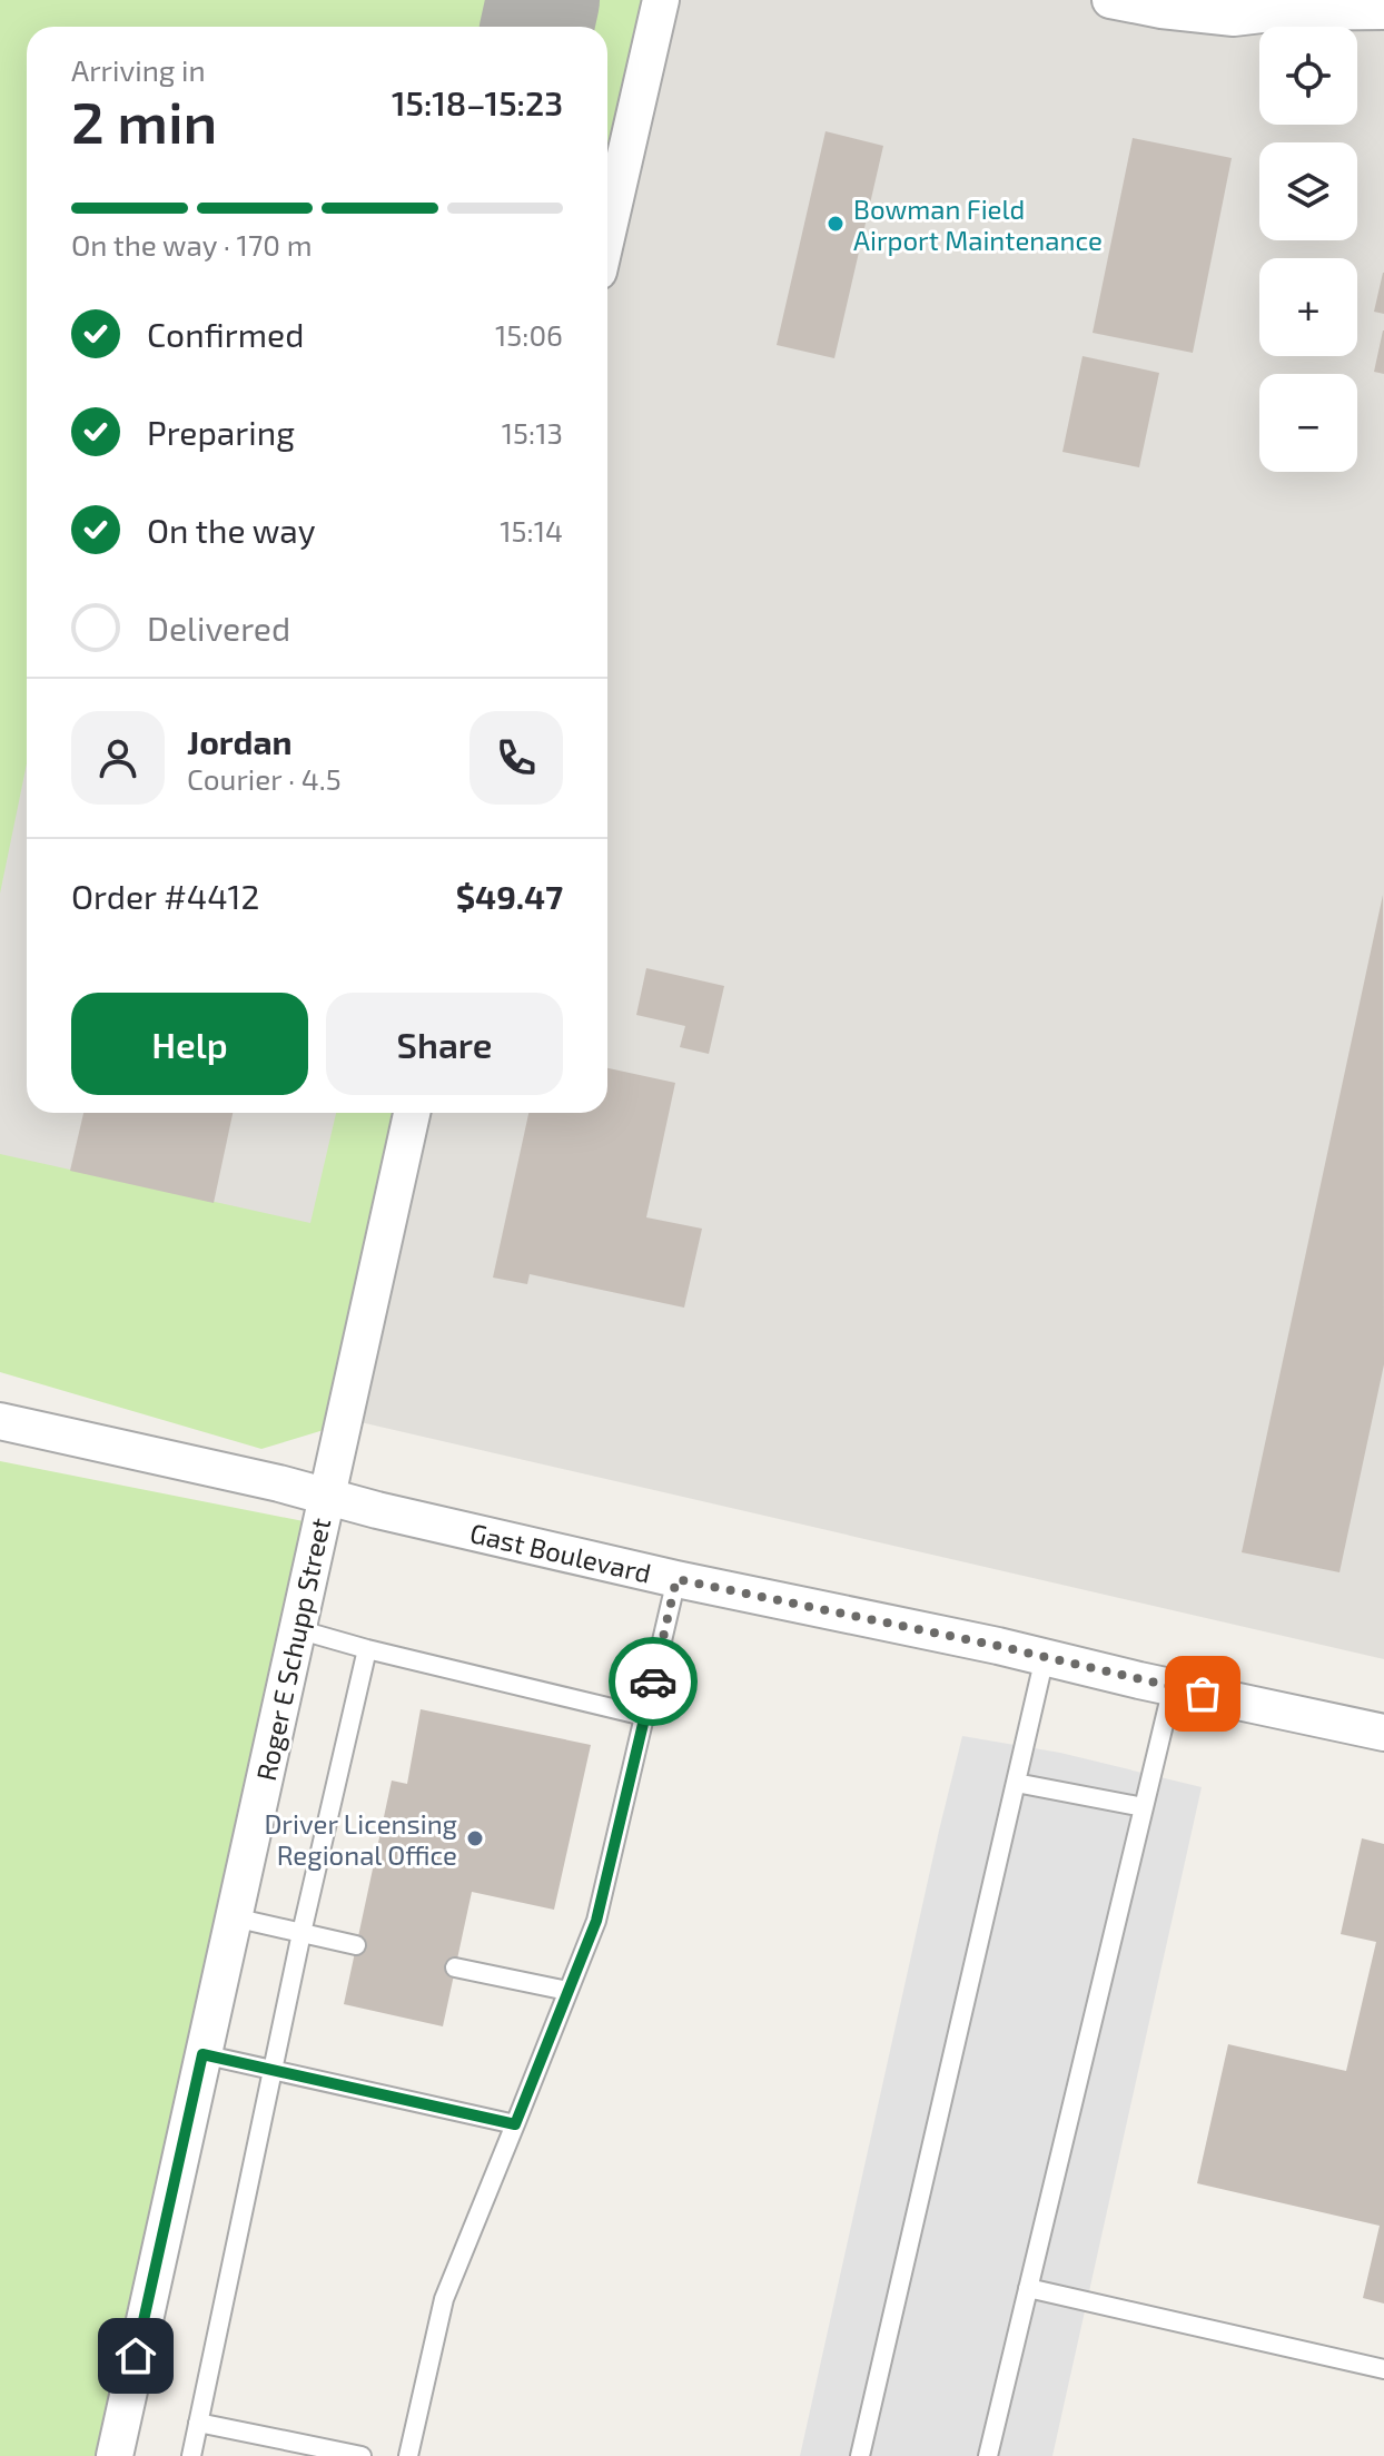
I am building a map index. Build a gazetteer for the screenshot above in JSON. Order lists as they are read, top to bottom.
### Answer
{
  "streets": {
    "street": ["Gast Boulevard", "Roger E Schupp Street"]
  },
  "crossings": [
    ["Gast Boulevard", "Roger E Schupp Street"]
  ],
  "places": ["Bowman Field Airport Maintenance", "Driver Licensing Regional Office"],
  "page": {
    "map_buttons": ["+", "−"],
    "heading": ["2 min", "Arriving in", "15:18–15:23"],
    "panel": [
      "Jordan",
      "Courier · 4.5",
      "Order #4412",
      "$49.47"
    ],
    "bar": "On the way · 170 m",
    "list": [
      ["Confirmed", "15:06"],
      ["Preparing", "15:13"],
      ["On the way", "15:14"],
      "Delivered"
    ],
    "buttons": ["Help", "Share"]
  }
}
